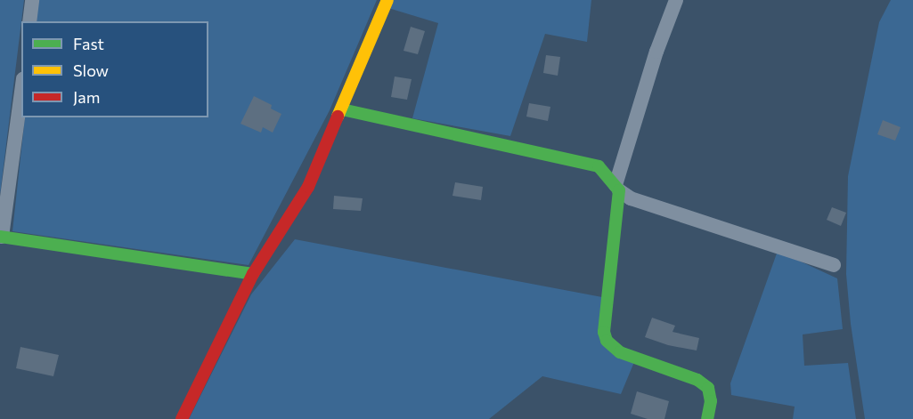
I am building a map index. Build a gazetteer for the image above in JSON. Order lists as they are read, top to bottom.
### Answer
{
  "legend": ["Fast", "Slow", "Jam"]
}
